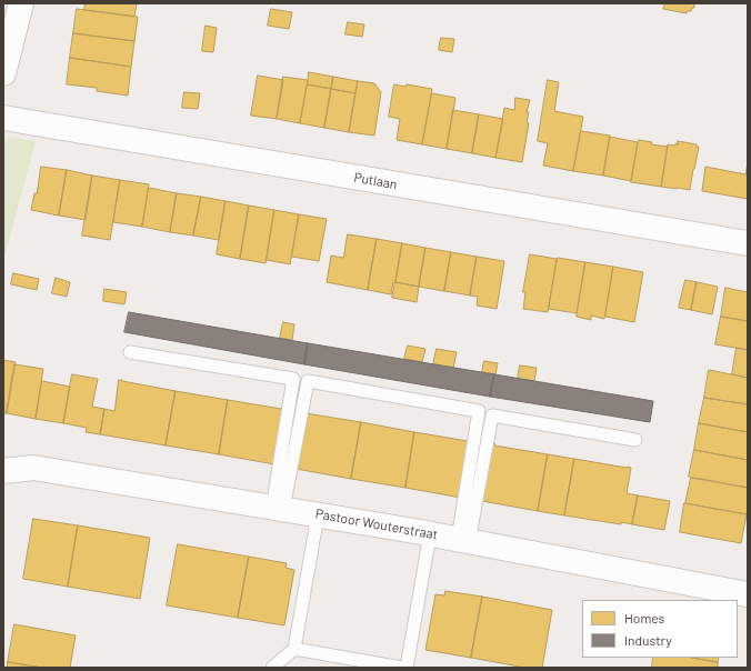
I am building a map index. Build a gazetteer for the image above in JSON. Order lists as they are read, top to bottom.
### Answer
{
  "streets": {
    "street": ["Putlaan", "Pastoor Wouterstraat"]
  },
  "legend": ["Homes", "Industry"]
}
